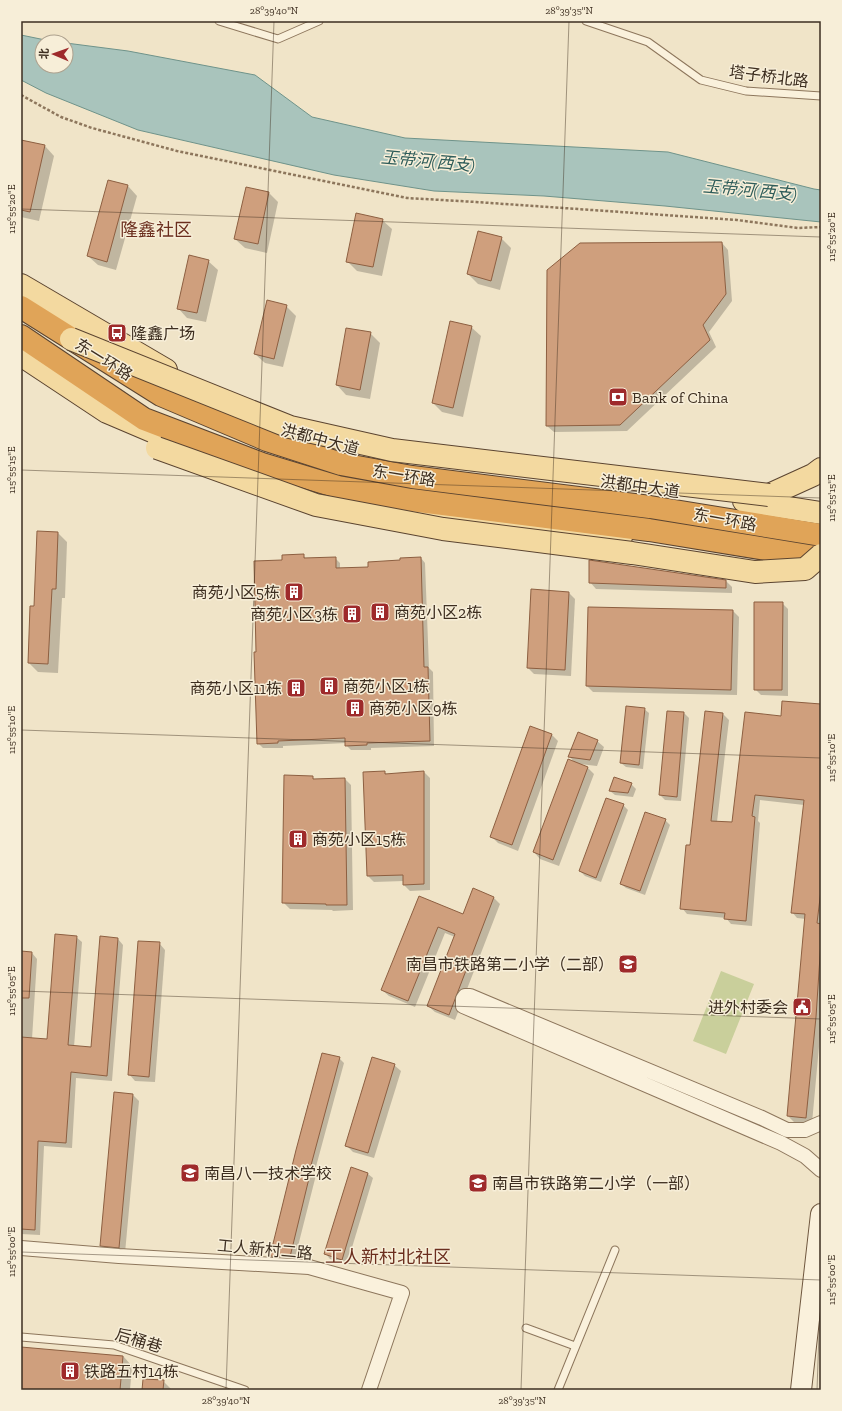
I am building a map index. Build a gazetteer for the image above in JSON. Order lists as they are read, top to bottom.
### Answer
{
  "streets": {
    "highway": ["东一环路"],
    "main road": ["洪都中大道"],
    "street": ["工人新村二路"],
    "lane": ["塔子桥北路", "后桶巷"]
  },
  "districts": ["隆鑫社区", "工人新村北社区"],
  "water": ["玉带河(西支)"],
  "places": {
    "bus stop": ["隆鑫广场"],
    "bank": ["Bank of China"],
    "building": [
      "商苑小区5栋",
      "商苑小区2栋",
      "商苑小区3栋",
      "商苑小区1栋",
      "商苑小区11栋",
      "商苑小区9栋",
      "商苑小区15栋",
      "铁路五村14栋"
    ],
    "school or university": ["南昌市铁路第二小学（二部）", "南昌八一技术学校", "南昌市铁路第二小学（一部）"],
    "public building": ["进外村委会"]
  },
  "north": "left",
  "coordinates": [
    "28°39'40\"N",
    "28°39'35\"N",
    "115°55'20\"E",
    "115°55'15\"E",
    "115°55'10\"E",
    "115°55'05\"E",
    "115°55'00\"E"
  ]
}
